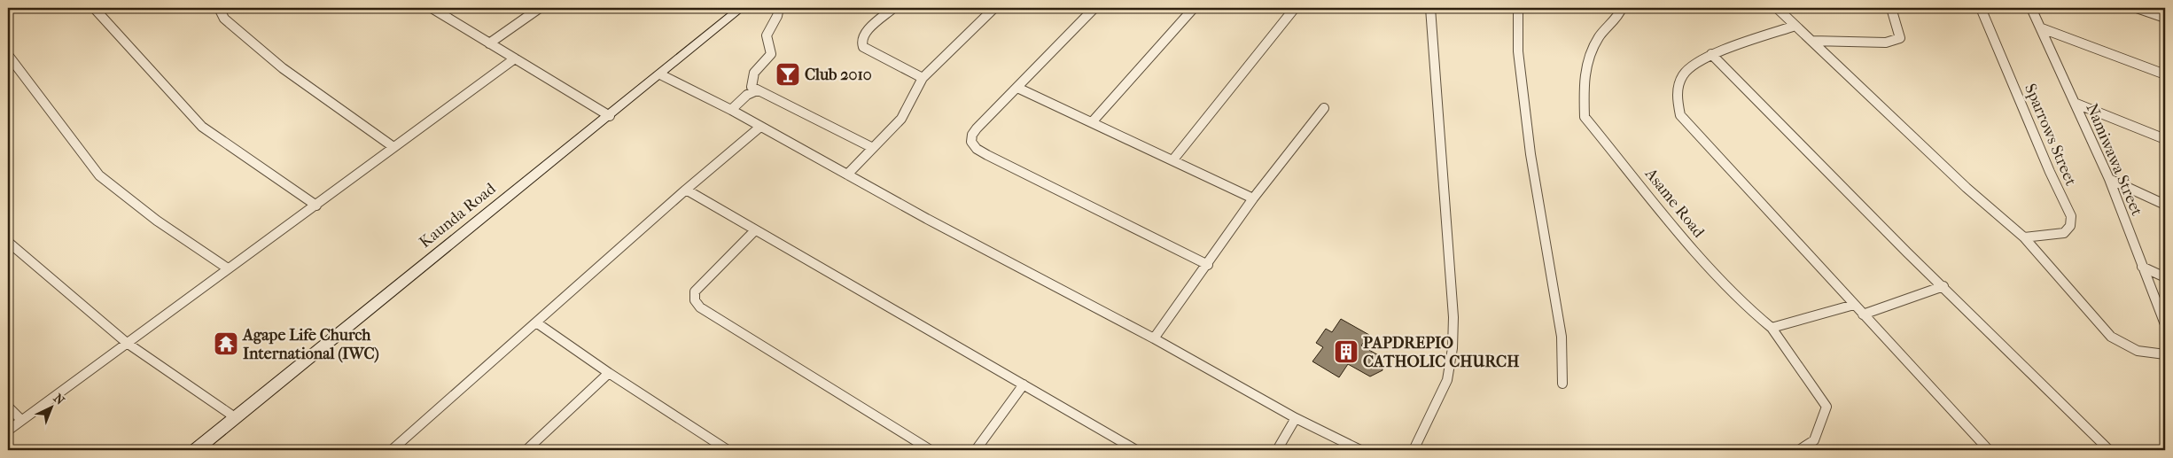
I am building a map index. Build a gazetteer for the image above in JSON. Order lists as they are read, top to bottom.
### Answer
{
  "streets": {
    "main road": ["Kaunda Road"],
    "street": ["Sparrows Street", "Namiwawa Street", "Asame Road"]
  },
  "places": {
    "bar": ["Club 2010"],
    "temple": ["Agape Life Church International (IWC)"],
    "building": ["PAPDREPIO CATHOLIC CHURCH"]
  },
  "north": "top right"
}
